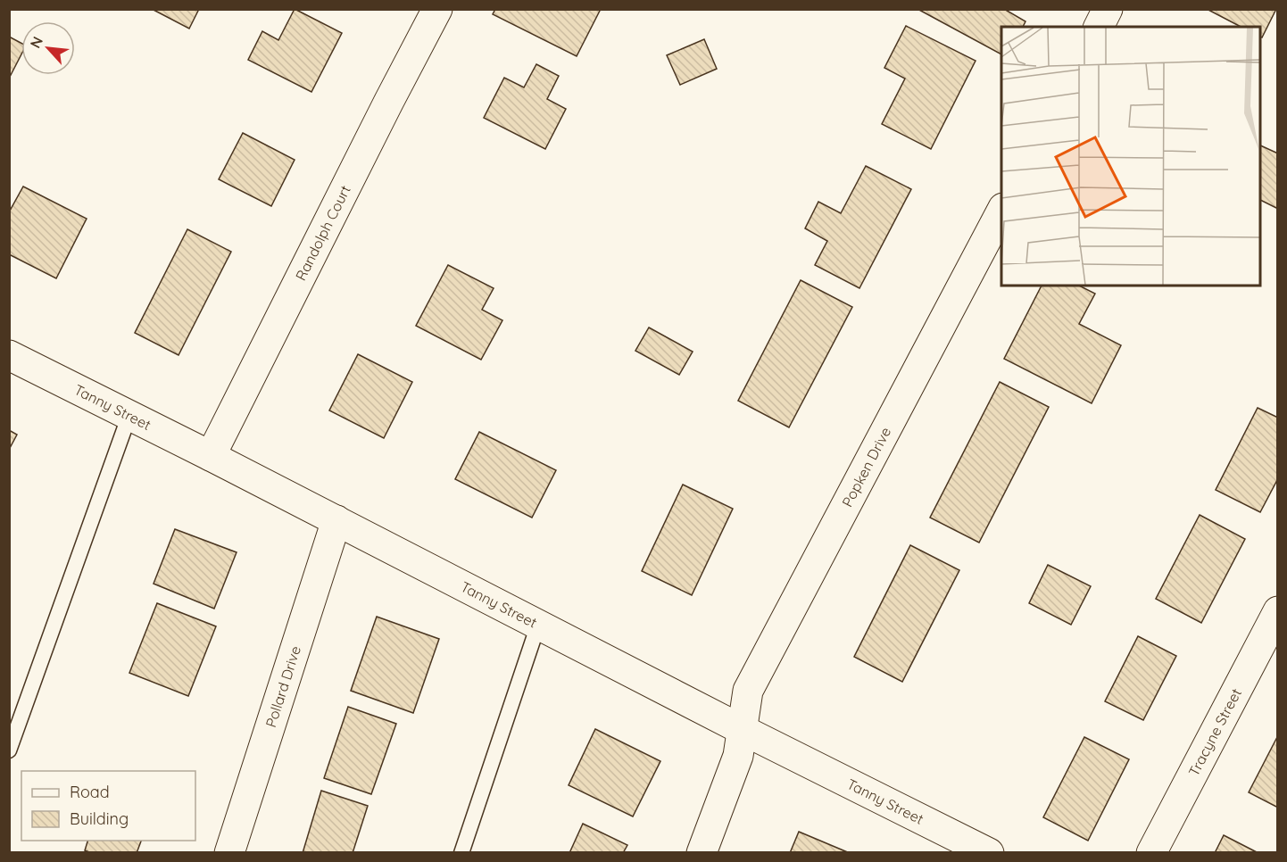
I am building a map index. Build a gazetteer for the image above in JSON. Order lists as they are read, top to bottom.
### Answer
{
  "streets": {
    "street": [
      "Randolph Court",
      "Tanny Street",
      "Popken Drive",
      "Pollard Drive",
      "Tracyne Street"
    ]
  },
  "crossings": [
    ["Randolph Court", "Tanny Street"],
    ["Tanny Street", "Popken Drive"],
    ["Tanny Street", "Pollard Drive"]
  ],
  "legend": ["Road", "Building"],
  "north": "top left"
}
